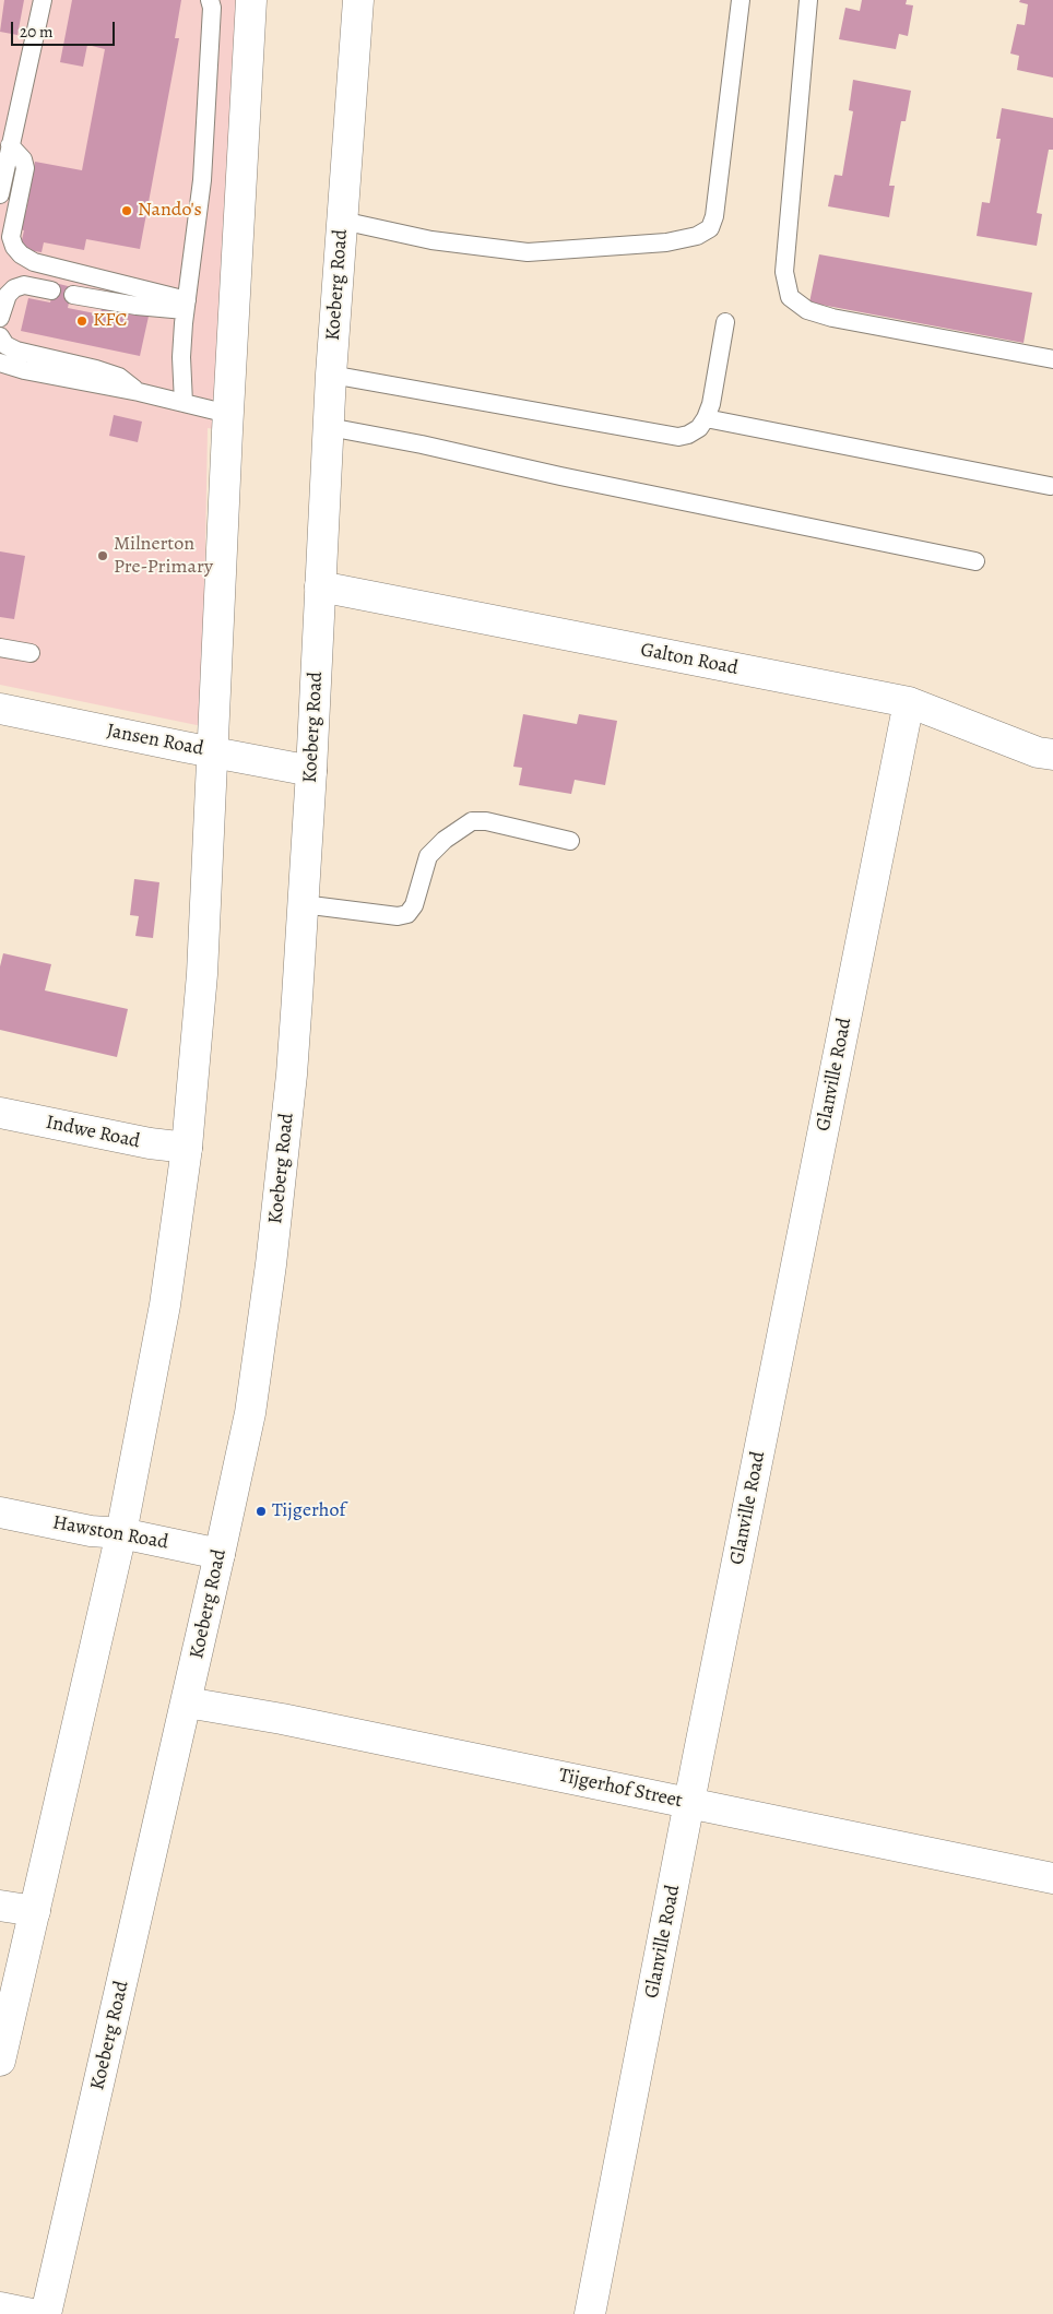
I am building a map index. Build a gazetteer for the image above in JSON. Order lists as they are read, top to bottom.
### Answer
{
  "streets": {
    "main road": [
      "Koeberg Road",
      "Galton Road",
      "Jansen Road",
      "Glanville Road",
      "Indwe Road",
      "Hawston Road",
      "Tijgerhof Street"
    ]
  },
  "crossings": [
    ["Koeberg Road", "Galton Road"],
    ["Koeberg Road", "Jansen Road"],
    ["Koeberg Road", "Hawston Road"],
    ["Koeberg Road", "Tijgerhof Street"],
    ["Galton Road", "Glanville Road"],
    ["Glanville Road", "Tijgerhof Street"]
  ],
  "places": [
    "Nando's",
    "KFC",
    "Milnerton Pre-Primary",
    "Tijgerhof"
  ],
  "scale_bar": "20 m"
}
